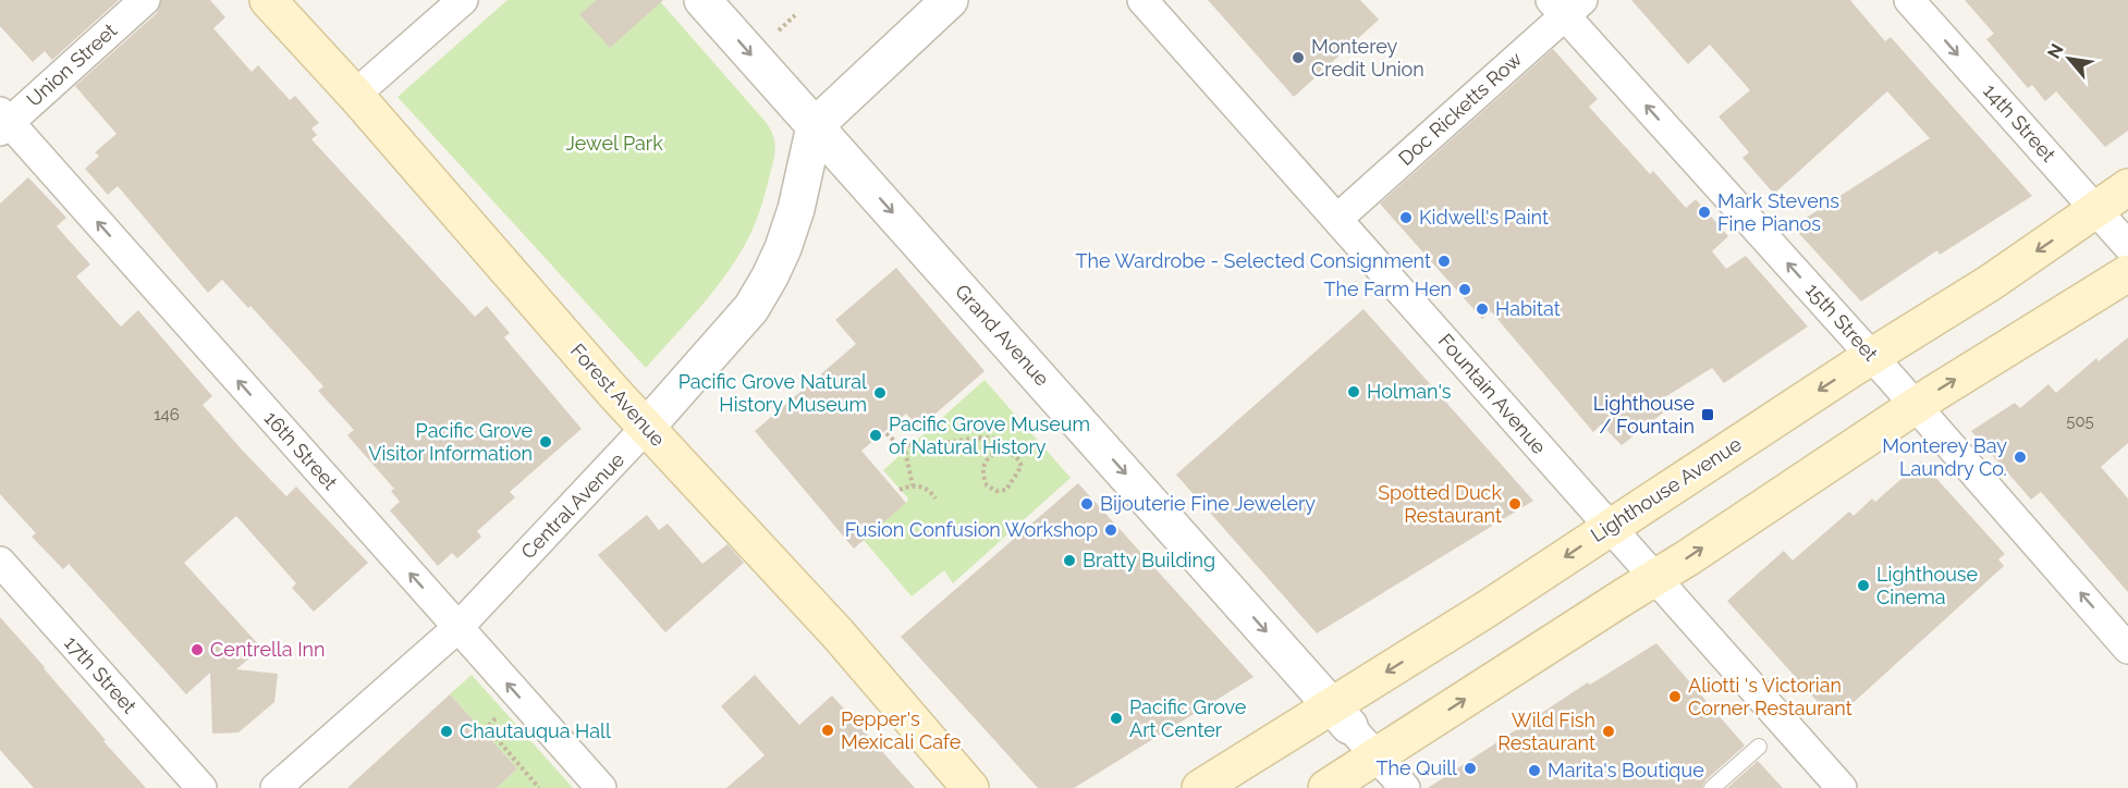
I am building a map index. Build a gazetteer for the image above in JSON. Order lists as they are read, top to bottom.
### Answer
{
  "streets": {
    "main road": ["Forest Avenue", "Lighthouse Avenue"],
    "street": [
      "Union Street",
      "Doc Ricketts Row",
      "14th Street",
      "15th Street",
      "Grand Avenue",
      "Fountain Avenue",
      "16th Street",
      "Central Avenue",
      "17th Street"
    ]
  },
  "crossings": [
    ["Union Street", "16th Street"],
    ["Doc Ricketts Row", "15th Street"],
    ["Doc Ricketts Row", "Fountain Avenue"],
    ["14th Street", "Lighthouse Avenue"],
    ["15th Street", "Lighthouse Avenue"],
    ["Grand Avenue", "Lighthouse Avenue"],
    ["Grand Avenue", "Central Avenue"],
    ["Fountain Avenue", "Lighthouse Avenue"],
    ["Forest Avenue", "Central Avenue"],
    ["16th Street", "Central Avenue"]
  ],
  "one_way": [
    "14th Street",
    "15th Street",
    "Grand Avenue",
    "16th Street"
  ],
  "parks": ["Jewel Park"],
  "places": {
    "other": [
      "Monterey Credit Union",
      "Mark Stevens Fine Pianos",
      "Kidwell's Paint",
      "The Wardrobe - Selected Consignment",
      "The Farm Hen",
      "Habitat",
      "Holman's",
      "Pacific Grove Natural History Museum",
      "Pacific Grove Museum of Natural History",
      "Pacific Grove Visitor Information",
      "Monterey Bay Laundry Co.",
      "Bijouterie Fine Jewelery",
      "Spotted Duck Restaurant",
      "Fusion Confusion Workshop",
      "Bratty Building",
      "Lighthouse Cinema",
      "Centrella Inn",
      "Aliotti 's Victorian Corner Restaurant",
      "Pacific Grove Art Center",
      "Pepper's Mexicali Cafe",
      "Chautauqua Hall",
      "Wild Fish Restaurant",
      "The Quill",
      "Marita's Boutique"
    ],
    "transit": ["Lighthouse / Fountain"]
  },
  "house_numbers": ["146", "505"],
  "north": "top left"
}
